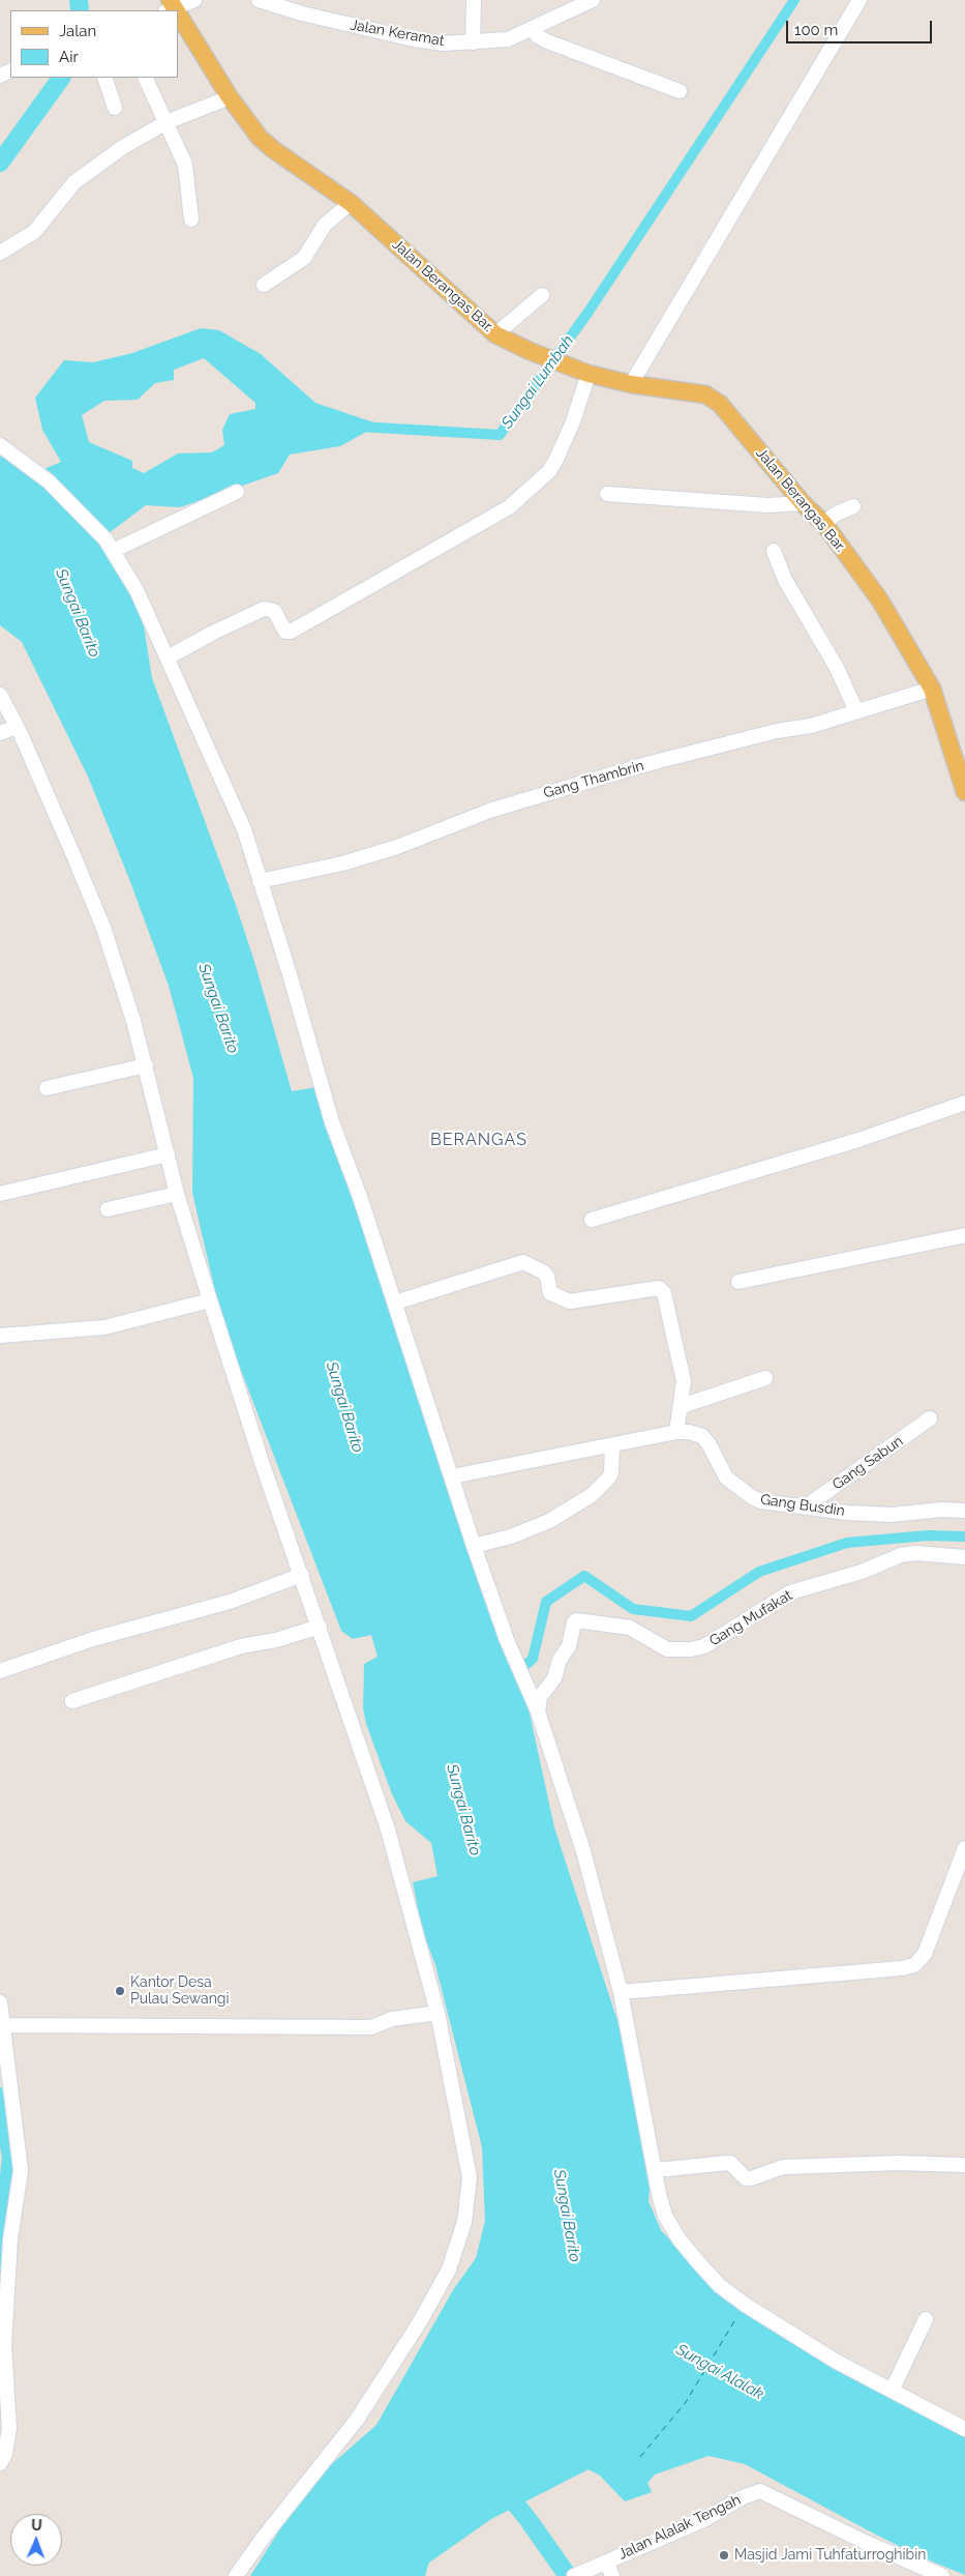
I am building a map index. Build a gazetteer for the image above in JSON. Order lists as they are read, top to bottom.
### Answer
{
  "streets": {
    "main road": ["Jalan Berangas Bar."],
    "street": [
      "Jalan Keramat",
      "Gang Thambrin",
      "Gang Sabun",
      "Gang Busdin",
      "Gang Mufakat",
      "Jalan Alalak Tengah"
    ]
  },
  "crossings": [
    ["Jalan Berangas Bar.", "Gang Thambrin"],
    ["Gang Sabun", "Gang Busdin"]
  ],
  "districts": ["BERANGAS"],
  "water": ["Sungai Lumbah", "Sungai Barito", "Sungai Alalak"],
  "places": ["Kantor Desa Pulau Sewangi", "Masjid Jami Tuhfaturroghibin"],
  "legend": ["Jalan", "Air"],
  "scale_bar": "100 m",
  "north": "top"
}
